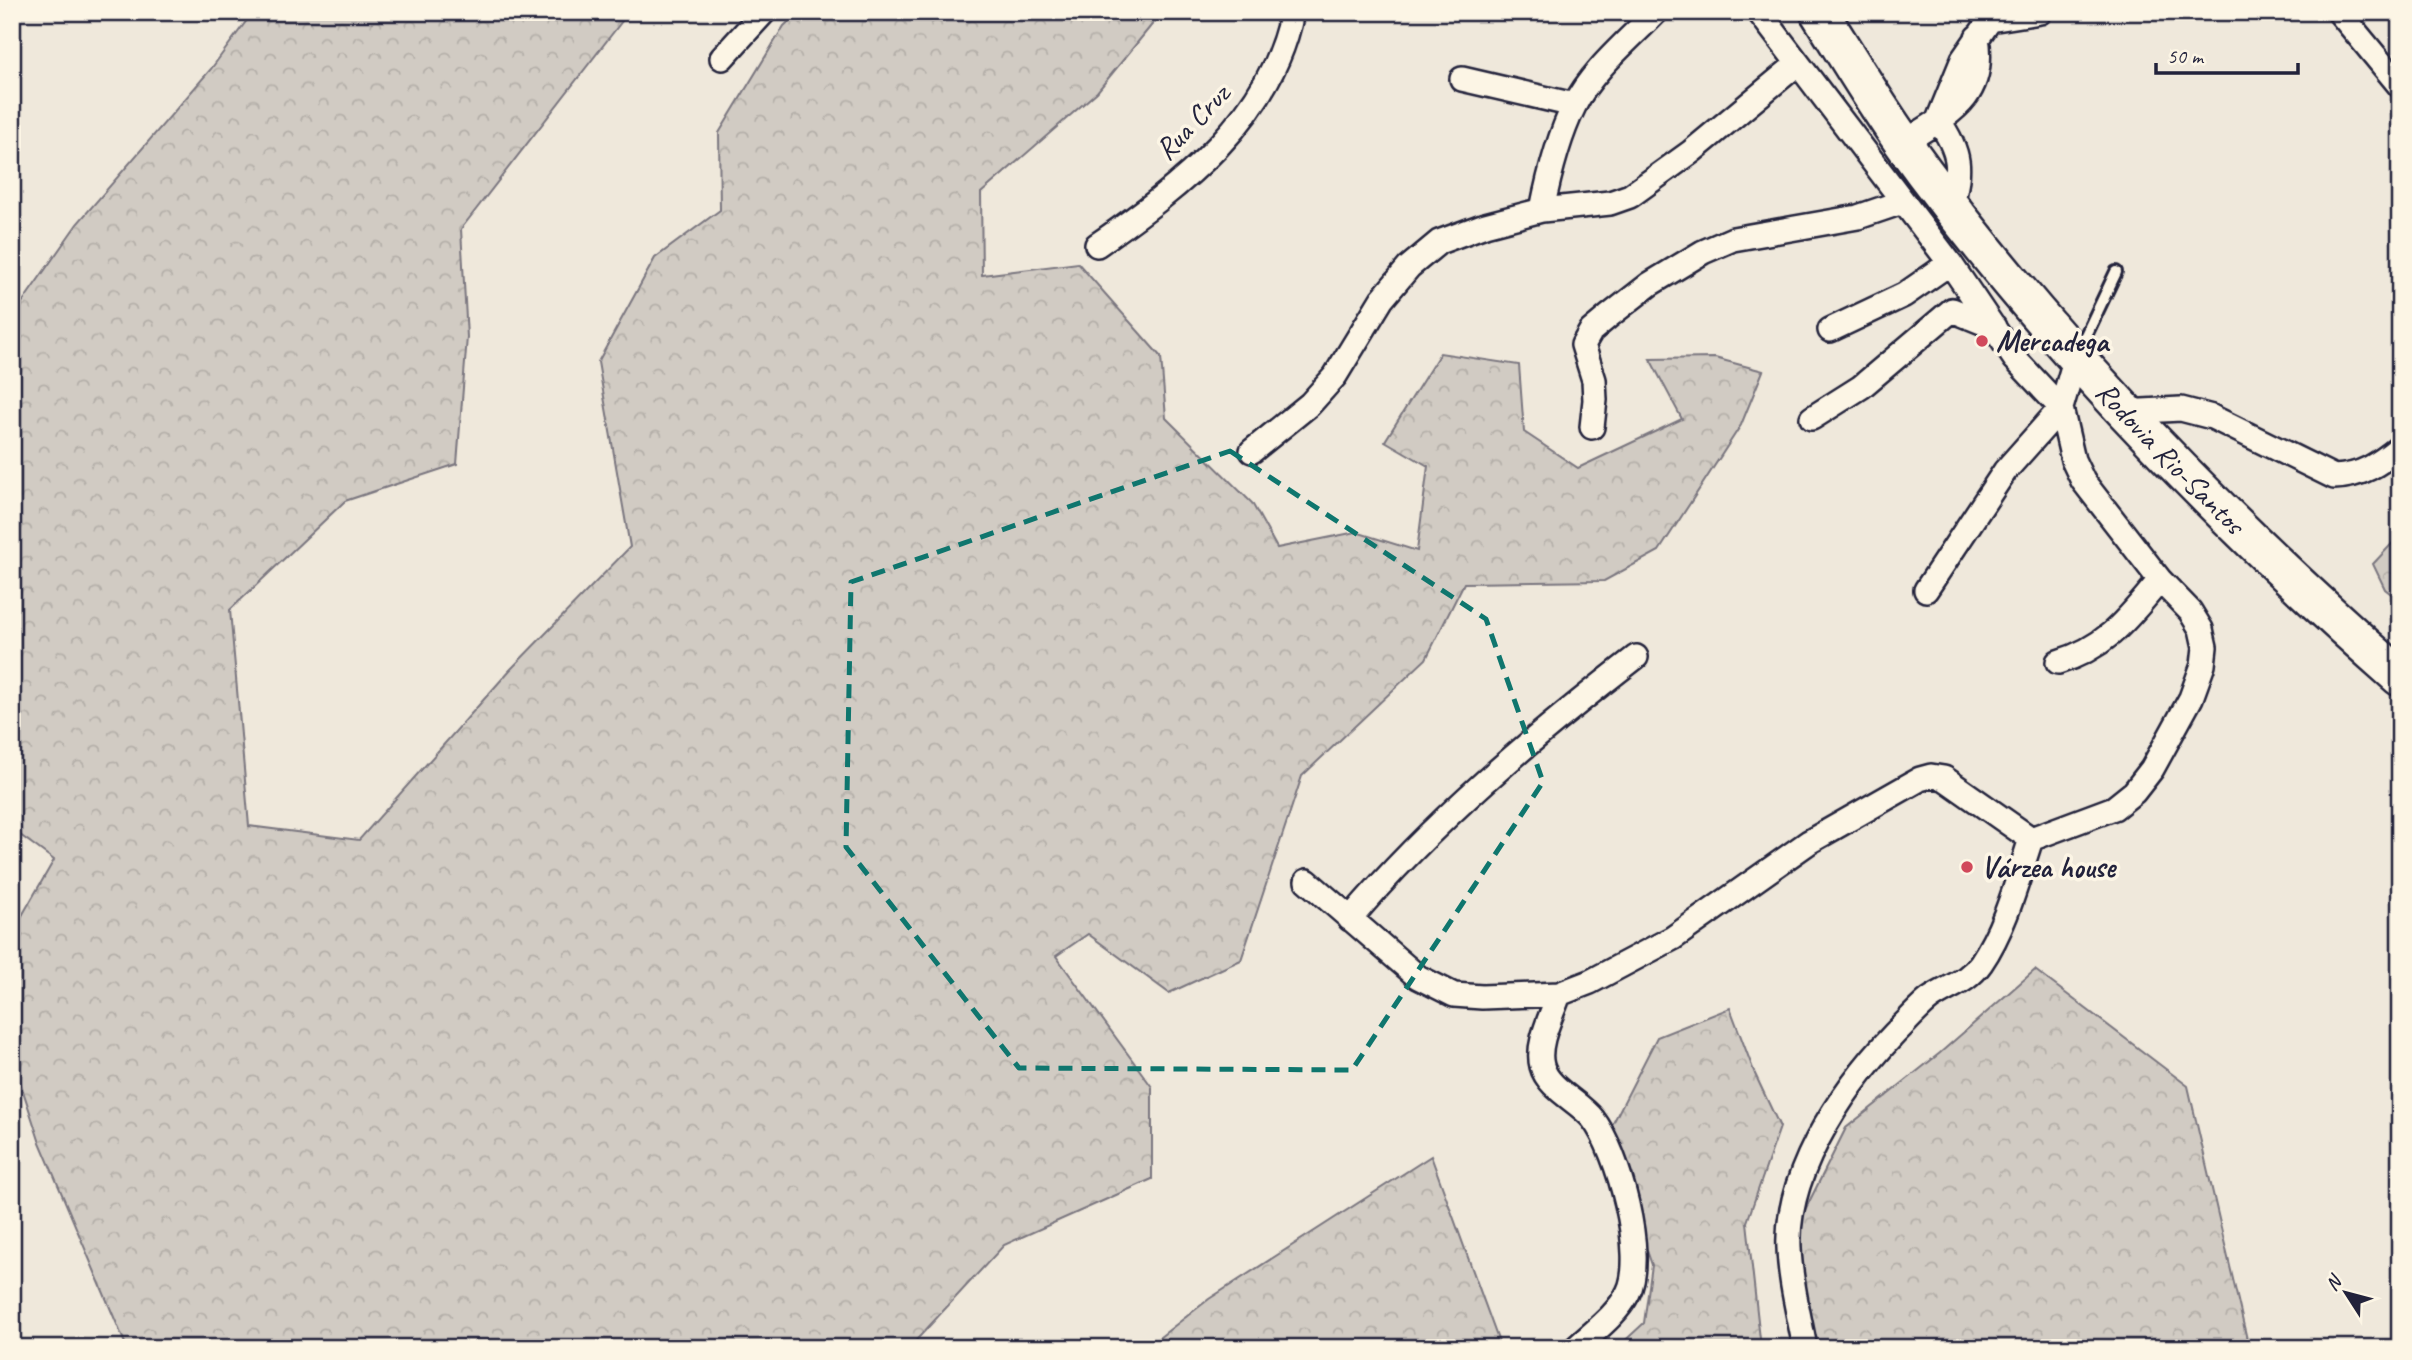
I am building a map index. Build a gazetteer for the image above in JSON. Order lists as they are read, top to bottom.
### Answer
{
  "streets": {
    "highway": ["Rodovia Rio-Santos"],
    "street": ["Rua Cruz"]
  },
  "places": ["Mercadega", "Várzea house"],
  "scale_bar": "50 m",
  "north": "top left"
}
